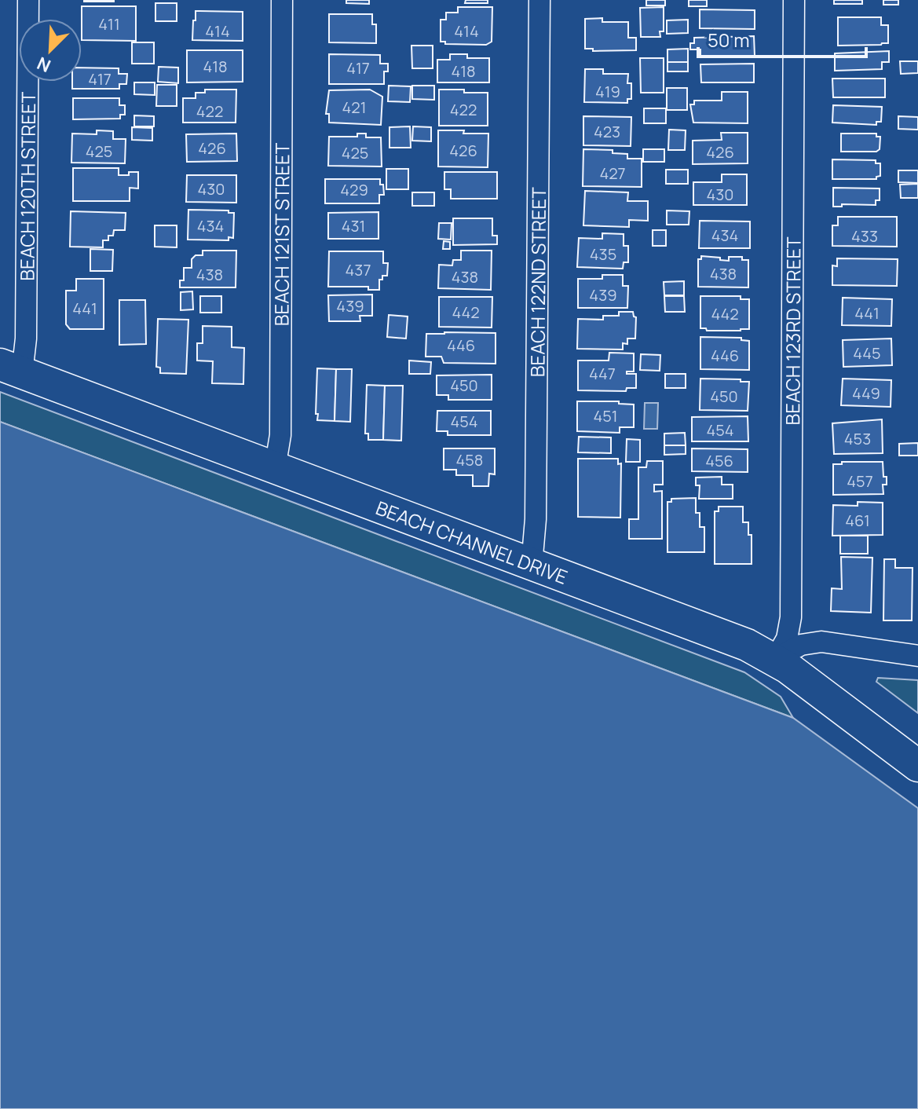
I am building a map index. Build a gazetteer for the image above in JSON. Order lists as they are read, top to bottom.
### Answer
{
  "streets": {
    "main road": ["BEACH CHANNEL DRIVE"],
    "street": [
      "BEACH 120TH STREET",
      "BEACH 121ST STREET",
      "BEACH 122ND STREET",
      "BEACH 123RD STREET"
    ]
  },
  "crossings": [
    ["BEACH 120TH STREET", "BEACH CHANNEL DRIVE"],
    ["BEACH 121ST STREET", "BEACH CHANNEL DRIVE"],
    ["BEACH 122ND STREET", "BEACH CHANNEL DRIVE"],
    ["BEACH 123RD STREET", "BEACH CHANNEL DRIVE"]
  ],
  "house_numbers": [
    "411",
    "414",
    "414",
    "418",
    "417",
    "418",
    "417",
    "419",
    "421",
    "422",
    "422",
    "423",
    "426",
    "426",
    "425",
    "426",
    "425",
    "427",
    "430",
    "429",
    "430",
    "434",
    "431",
    "434",
    "433",
    "435",
    "437",
    "438",
    "438",
    "438",
    "439",
    "439",
    "441",
    "442",
    "441",
    "442",
    "446",
    "445",
    "446",
    "447",
    "450",
    "449",
    "450",
    "451",
    "454",
    "454",
    "453",
    "458",
    "456",
    "457",
    "461"
  ],
  "scale_bar": "50 m",
  "north": "bottom left"
}
